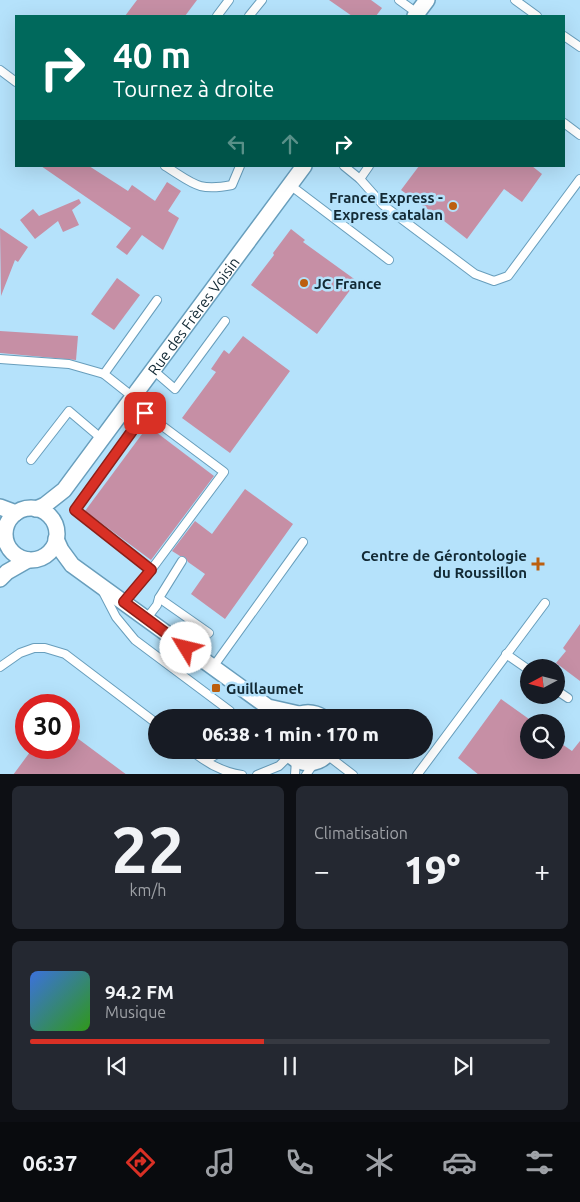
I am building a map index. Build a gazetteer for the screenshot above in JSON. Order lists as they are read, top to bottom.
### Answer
{
  "streets": {
    "street": ["Rue des Frères Voisin"]
  },
  "places": {
    "other": ["France Express - Express catalan", "JC France"],
    "health": ["Centre de Gérontologie du Roussillon"],
    "transit": ["Guillaumet"]
  },
  "north": "left",
  "page": {
    "turn": ["40 m", "Tournez à droite"],
    "limit": "30",
    "trip": "06:38 · 1 min · 170 m",
    "tile": [
      ["22", "km/h"],
      "Climatisation"
    ],
    "heat": ["−", "19°", "+"],
    "song": ["94.2 FM", "Musique"],
    "tabs": "06:37"
  }
}
